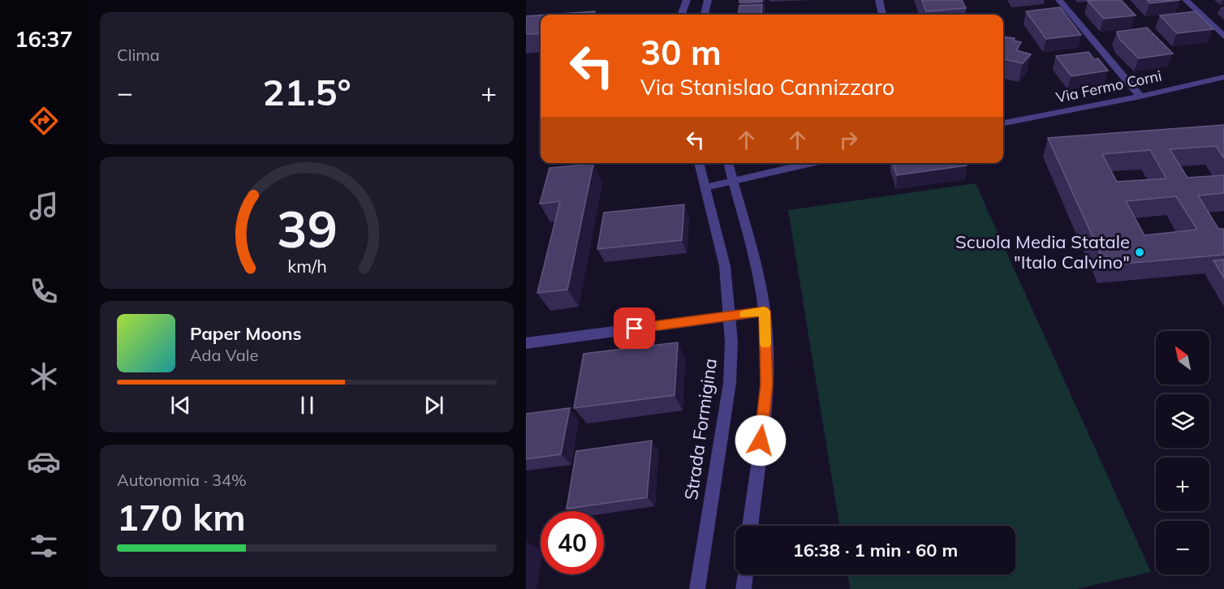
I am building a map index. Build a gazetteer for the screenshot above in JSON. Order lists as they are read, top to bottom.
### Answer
{
  "streets": {
    "street": ["Via Fermo Corni", "Strada Formigina"]
  },
  "places": ["Scuola Media Statale \"Italo Calvino\""],
  "north": "top left",
  "page": {
    "tabs": "16:37",
    "tile": [
      "Clima",
      ["Autonomia · 34%", "170 km"]
    ],
    "turn": ["30 m", "Via Stanislao Cannizzaro"],
    "heat": ["−", "21.5°", "+"],
    "song": ["Paper Moons", "Ada Vale"],
    "map_buttons": ["+", "−"],
    "limit": "40",
    "trip": "16:38 · 1 min · 60 m",
    "gauge": ["39", "km/h"]
  }
}
